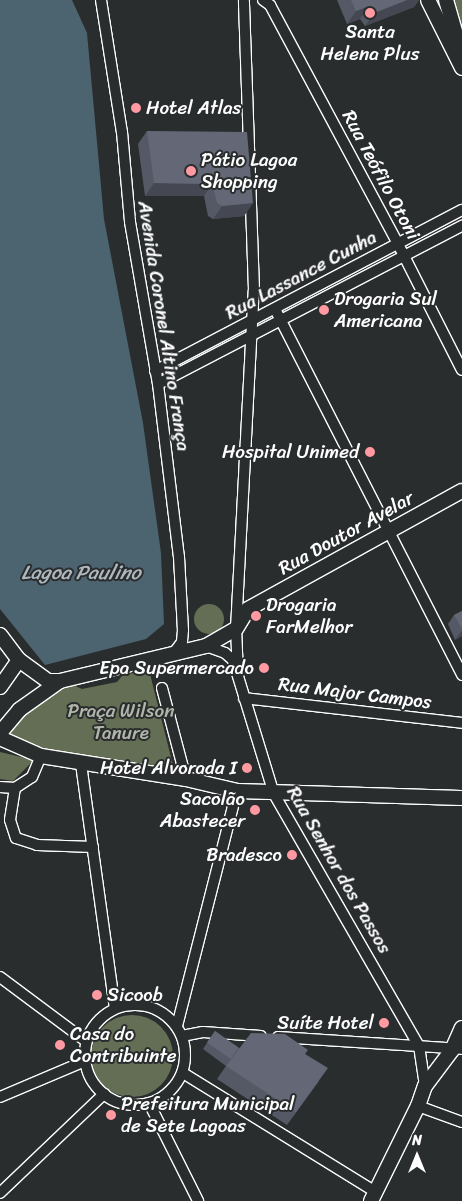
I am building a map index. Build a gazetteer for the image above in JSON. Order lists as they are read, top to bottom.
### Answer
{
  "streets": {
    "main road": ["Rua Doutor Avelar"],
    "street": [
      "Rua Teófilo Otoni",
      "Rua Lassance Cunha",
      "Avenida Coronel Altino França",
      "Rua Major Campos",
      "Rua Senhor dos Passos"
    ]
  },
  "crossings": [
    ["Rua Teófilo Otoni", "Rua Lassance Cunha"],
    ["Rua Lassance Cunha", "Avenida Coronel Altino França"],
    ["Rua Lassance Cunha", "Rua Senhor dos Passos"],
    ["Rua Doutor Avelar", "Rua Senhor dos Passos"],
    ["Rua Major Campos", "Rua Senhor dos Passos"]
  ],
  "water": ["Lagoa Paulino"],
  "parks": ["Praça Wilson Tanure"],
  "places": [
    "Santa Helena Plus",
    "Hotel Atlas",
    "Pátio Lagoa Shopping",
    "Drogaria Sul Americana",
    "Hospital Unimed",
    "Drogaria FarMelhor",
    "Epa Supermercado",
    "Hotel Alvorada I",
    "Sacolão Abastecer",
    "Bradesco",
    "Sicoob",
    "Suíte Hotel",
    "Casa do Contribuinte",
    "Prefeitura Municipal de Sete Lagoas"
  ],
  "north": "top"
}
